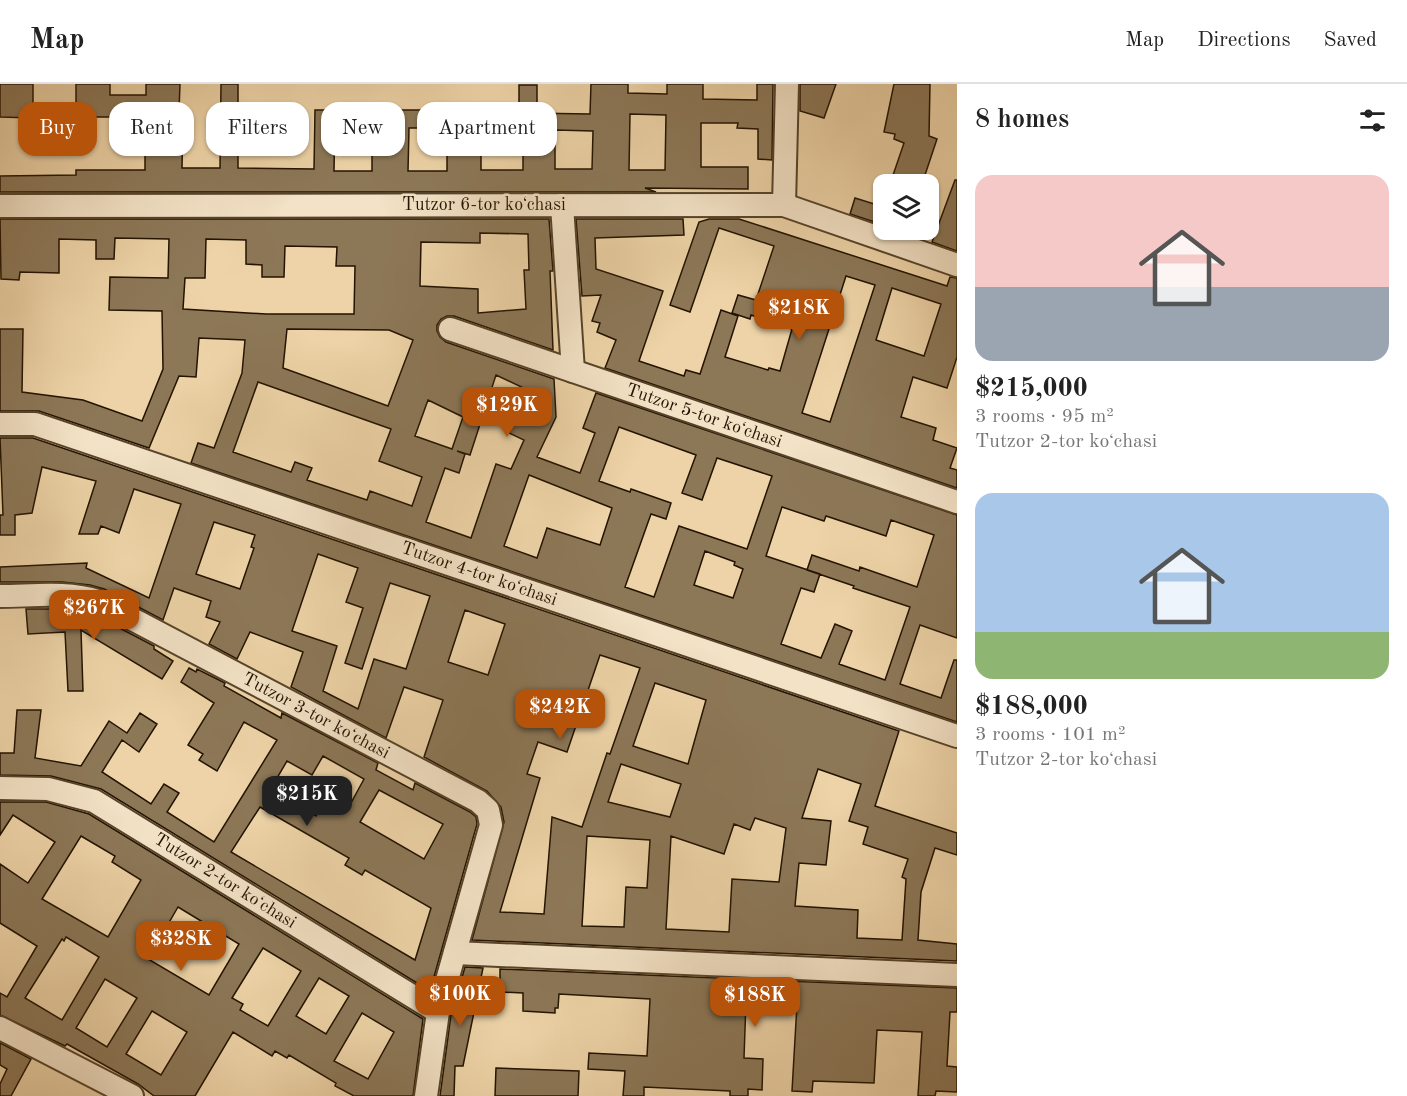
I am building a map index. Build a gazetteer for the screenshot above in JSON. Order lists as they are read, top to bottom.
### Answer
{
  "streets": {
    "street": [
      "Tutzor 6-tor koʻchasi",
      "Tutzor 5-tor koʻchasi",
      "Tutzor 4-tor koʻchasi",
      "Tutzor 3-tor koʻchasi",
      "Tutzor 2-tor koʻchasi"
    ]
  },
  "crossings": [
    ["Tutzor 3-tor koʻchasi", "Tutzor 2-tor koʻchasi"]
  ],
  "page": {
    "header": "Map",
    "nav": ["Map", "Directions", "Saved"],
    "heading": "8 homes",
    "chip": [
      "Buy",
      "Rent",
      "Filters",
      "New",
      "Apartment"
    ],
    "list": [
      {
        "name": "$215,000",
        "note": "3 rooms · 95 m² · Tutzor 2-tor koʻchasi"
      },
      {
        "name": "$188,000",
        "note": "3 rooms · 101 m² · Tutzor 2-tor koʻchasi"
      }
    ],
    "price": [
      "$218K",
      "$129K",
      "$267K",
      "$242K",
      "$215K",
      "$328K",
      "$100K",
      "$188K"
    ]
  }
}
